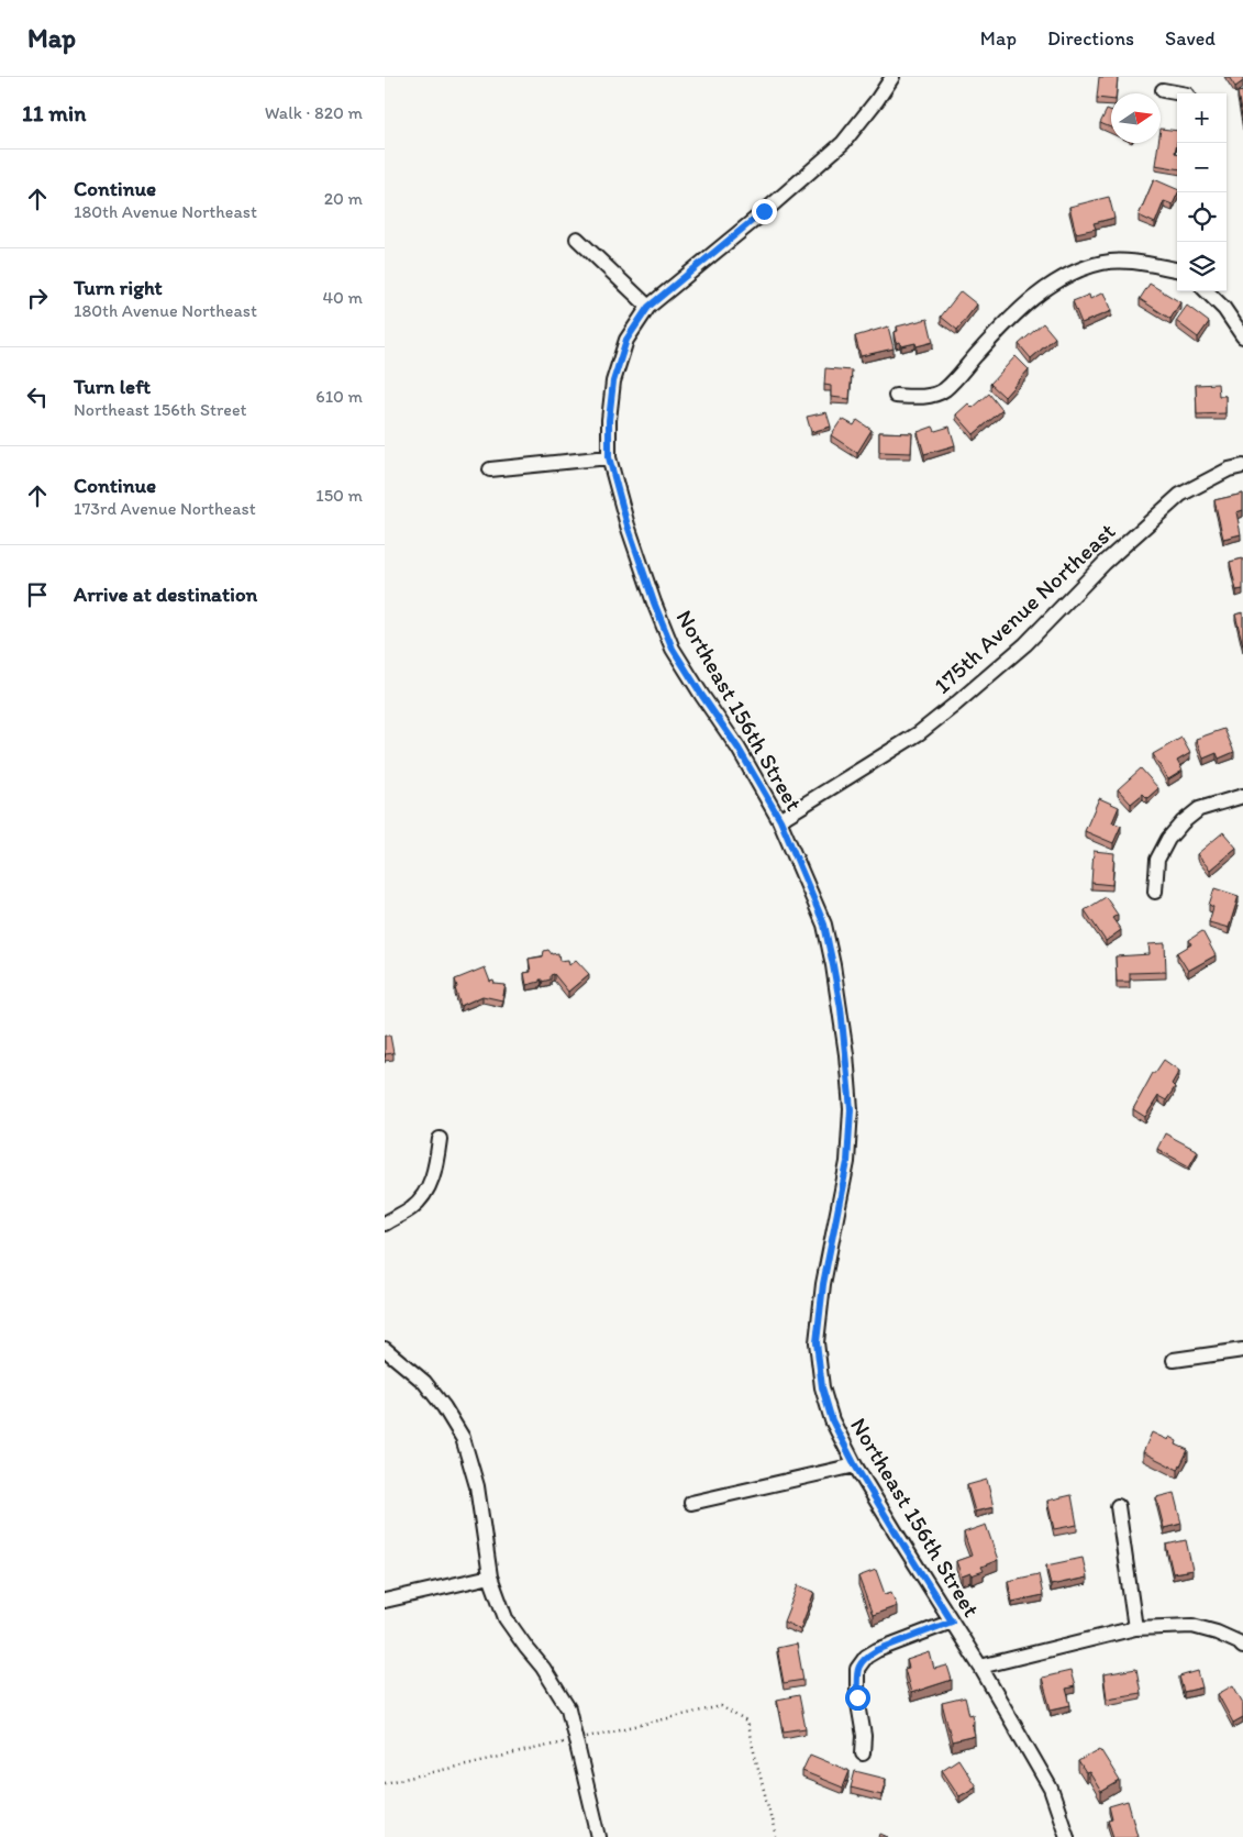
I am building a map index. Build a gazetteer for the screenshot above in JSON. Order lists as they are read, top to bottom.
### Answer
{
  "streets": {
    "street": ["175th Avenue Northeast", "Northeast 156th Street"]
  },
  "crossings": [
    ["175th Avenue Northeast", "Northeast 156th Street"]
  ],
  "north": "right",
  "page": {
    "header": "Map",
    "nav": ["Map", "Directions", "Saved"],
    "heading": ["11 min", "Walk · 820 m"],
    "map_buttons": ["+", "−"],
    "list": [
      ["Continue", "180th Avenue Northeast", "20 m"],
      ["Turn right", "180th Avenue Northeast", "40 m"],
      ["Turn left", "Northeast 156th Street", "610 m"],
      ["Continue", "173rd Avenue Northeast", "150 m"],
      "Arrive at destination"
    ]
  }
}
